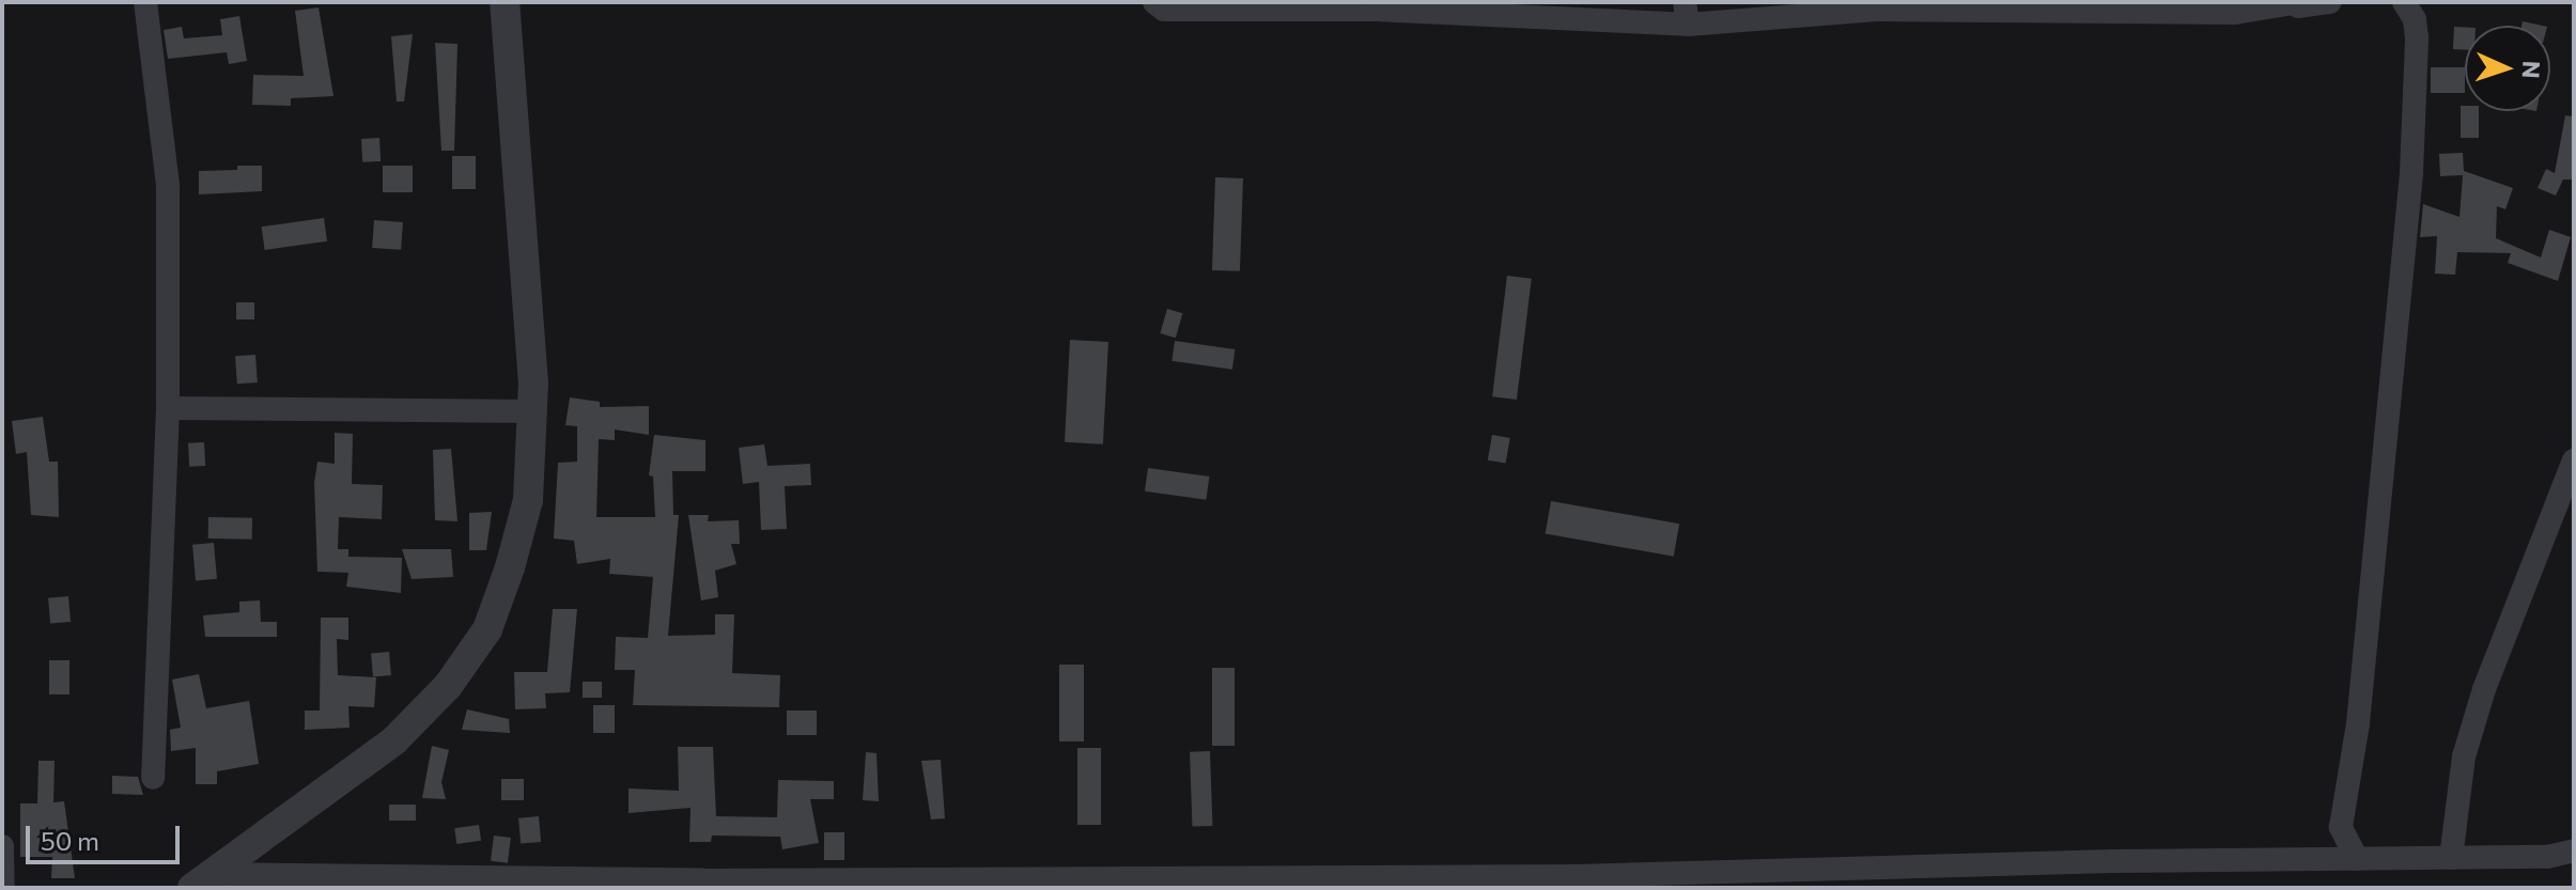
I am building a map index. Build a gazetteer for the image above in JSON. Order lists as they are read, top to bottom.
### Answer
{
  "scale_bar": "50 m",
  "north": "right"
}
